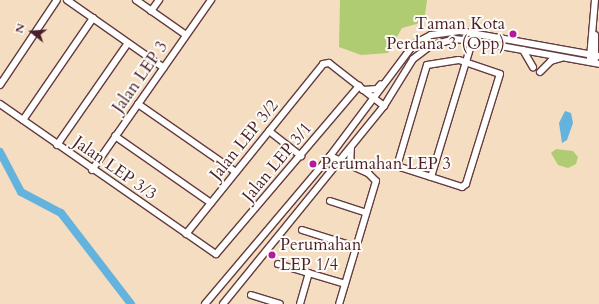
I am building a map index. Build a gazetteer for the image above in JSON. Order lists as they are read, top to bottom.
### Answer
{
  "streets": {
    "street": [
      "Jalan LEP 3",
      "Jalan LEP 3/2",
      "Jalan LEP 3/1",
      "Jalan LEP 3/3"
    ]
  },
  "crossings": [
    ["Jalan LEP 3", "Jalan LEP 3/3"],
    ["Jalan LEP 3/2", "Jalan LEP 3/1"],
    ["Jalan LEP 3/2", "Jalan LEP 3/3"],
    ["Jalan LEP 3/1", "Jalan LEP 3/3"]
  ],
  "places": ["Taman Kota Perdana 3 (Opp)", "Perumahan LEP 3", "Perumahan LEP 1/4"],
  "north": "left"
}
